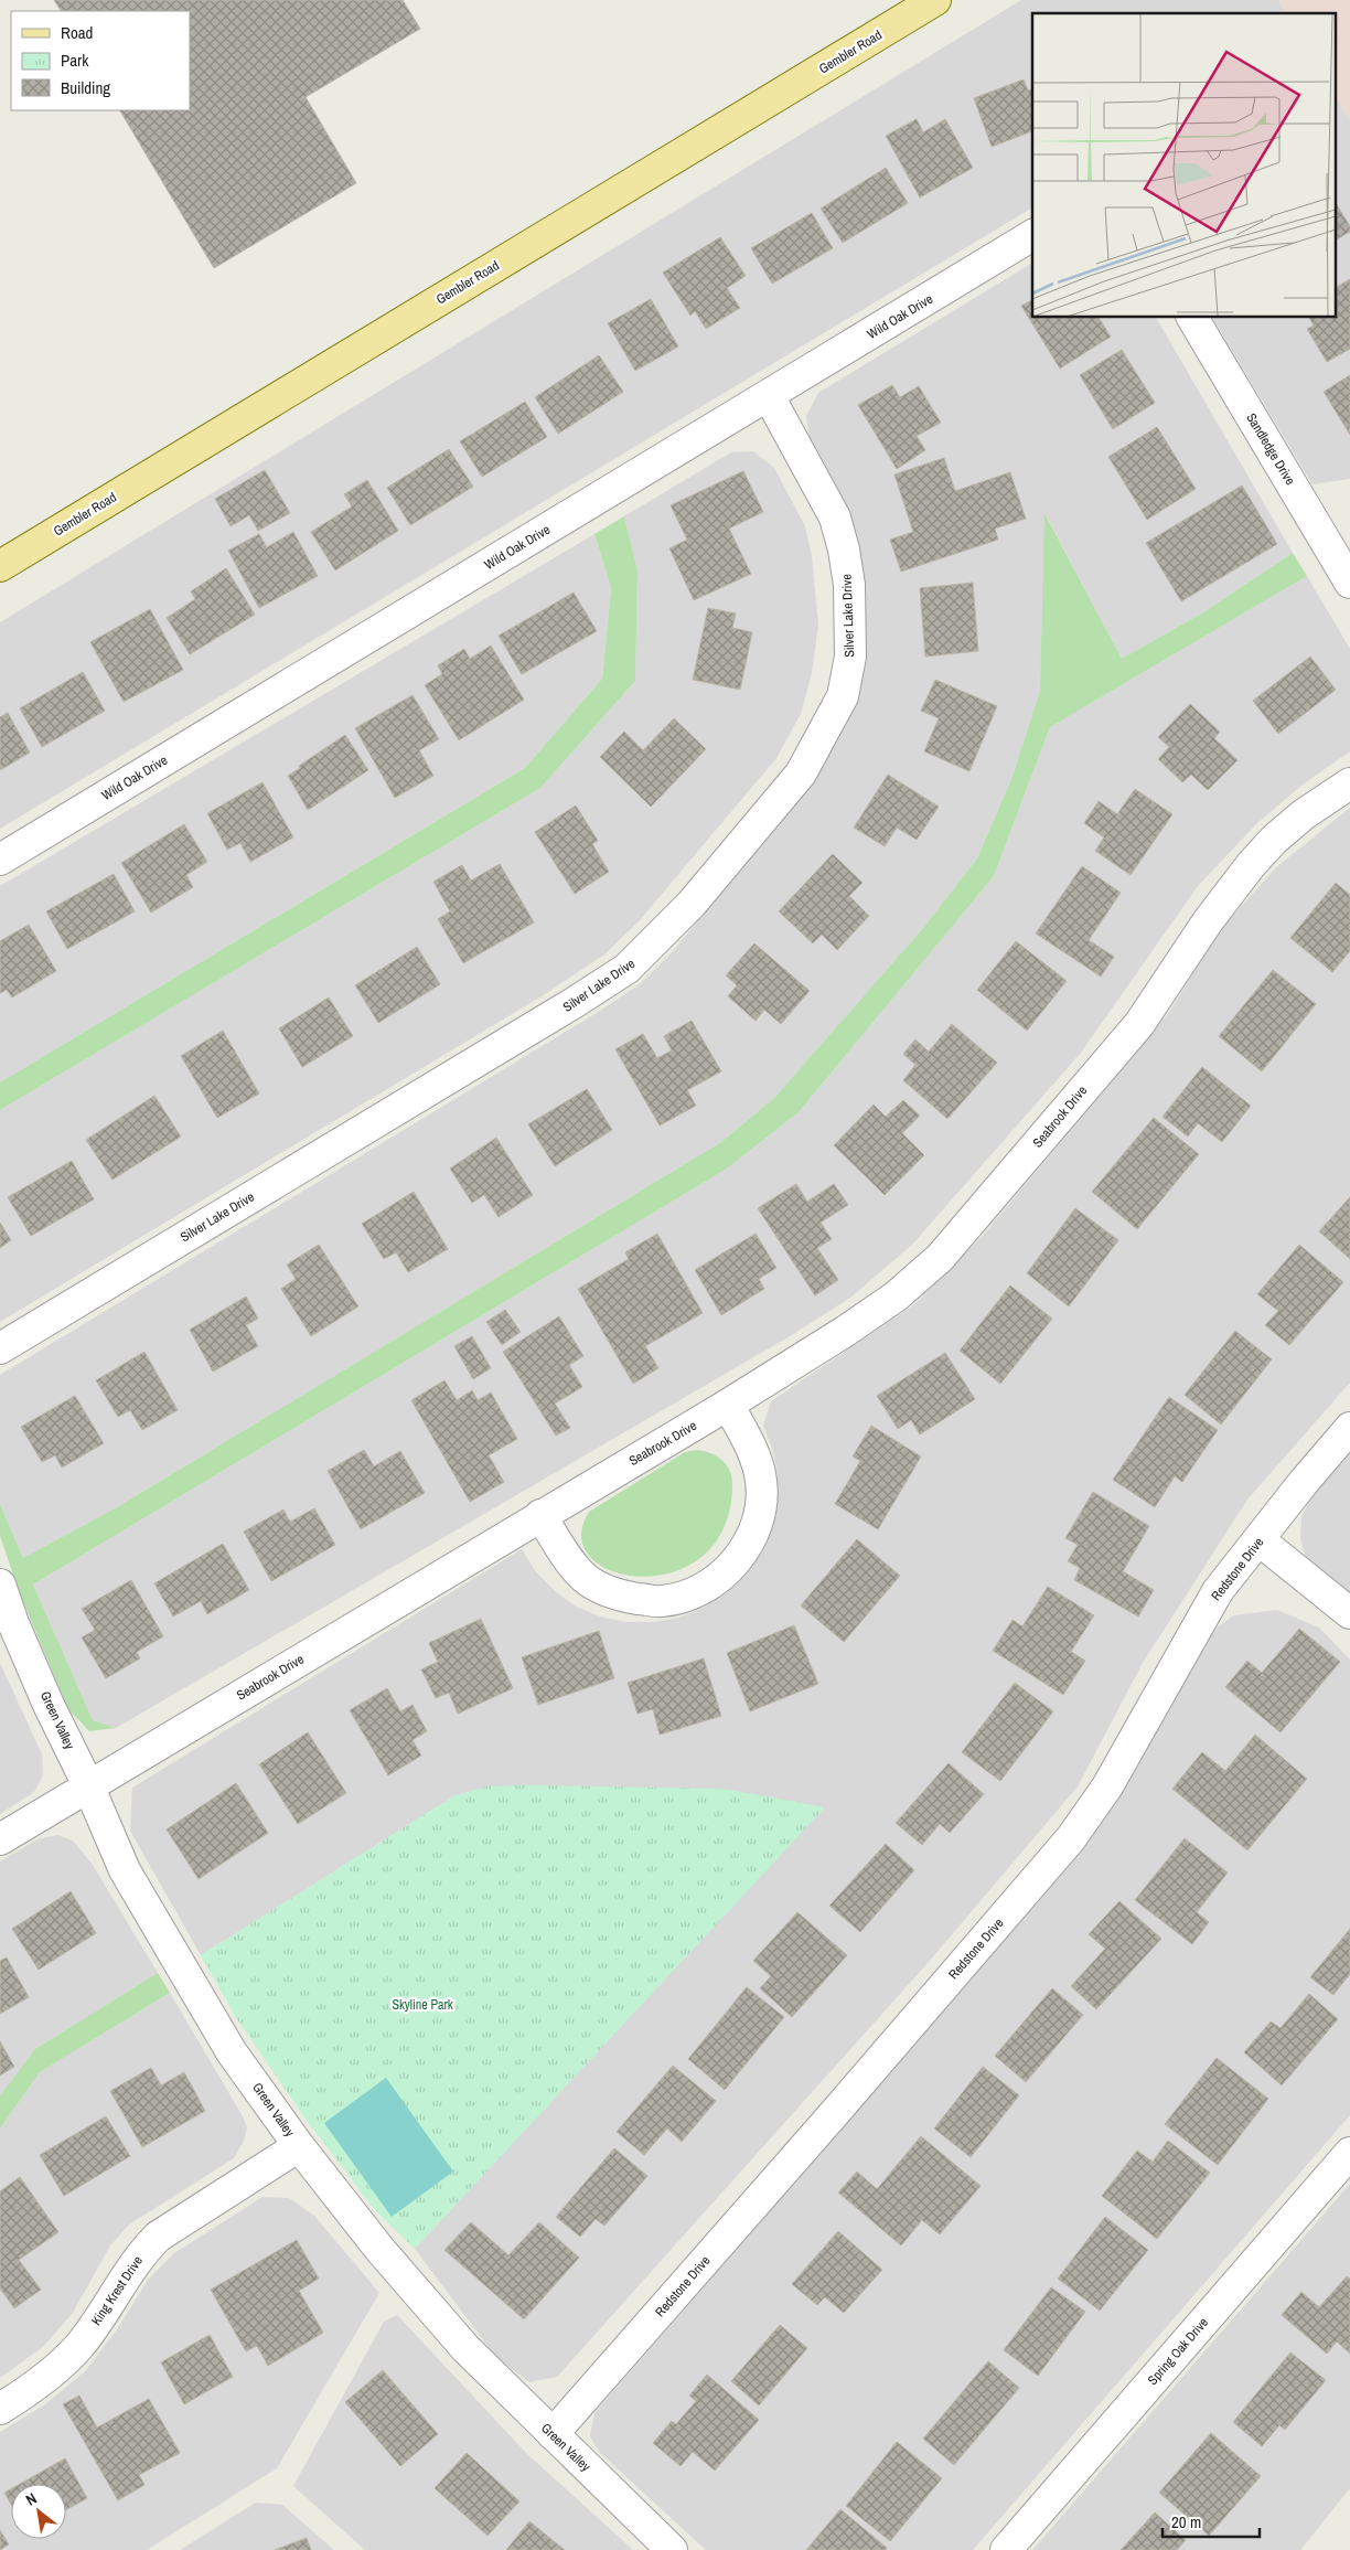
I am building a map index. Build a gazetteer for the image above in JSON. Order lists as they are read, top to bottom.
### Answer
{
  "streets": {
    "main road": ["Gembler Road"],
    "street": [
      "Wild Oak Drive",
      "Sandledge Drive",
      "Silver Lake Drive",
      "Seabrook Drive",
      "Redstone Drive",
      "Green Valley",
      "King Krest Drive",
      "Spring Oak Drive"
    ]
  },
  "crossings": [
    ["Wild Oak Drive", "Silver Lake Drive"],
    ["Seabrook Drive", "Green Valley"],
    ["Redstone Drive", "Green Valley"],
    ["Green Valley", "King Krest Drive"]
  ],
  "parks": ["Skyline Park"],
  "legend": ["Road", "Park", "Building"],
  "scale_bar": "20 m",
  "north": "top left"
}
